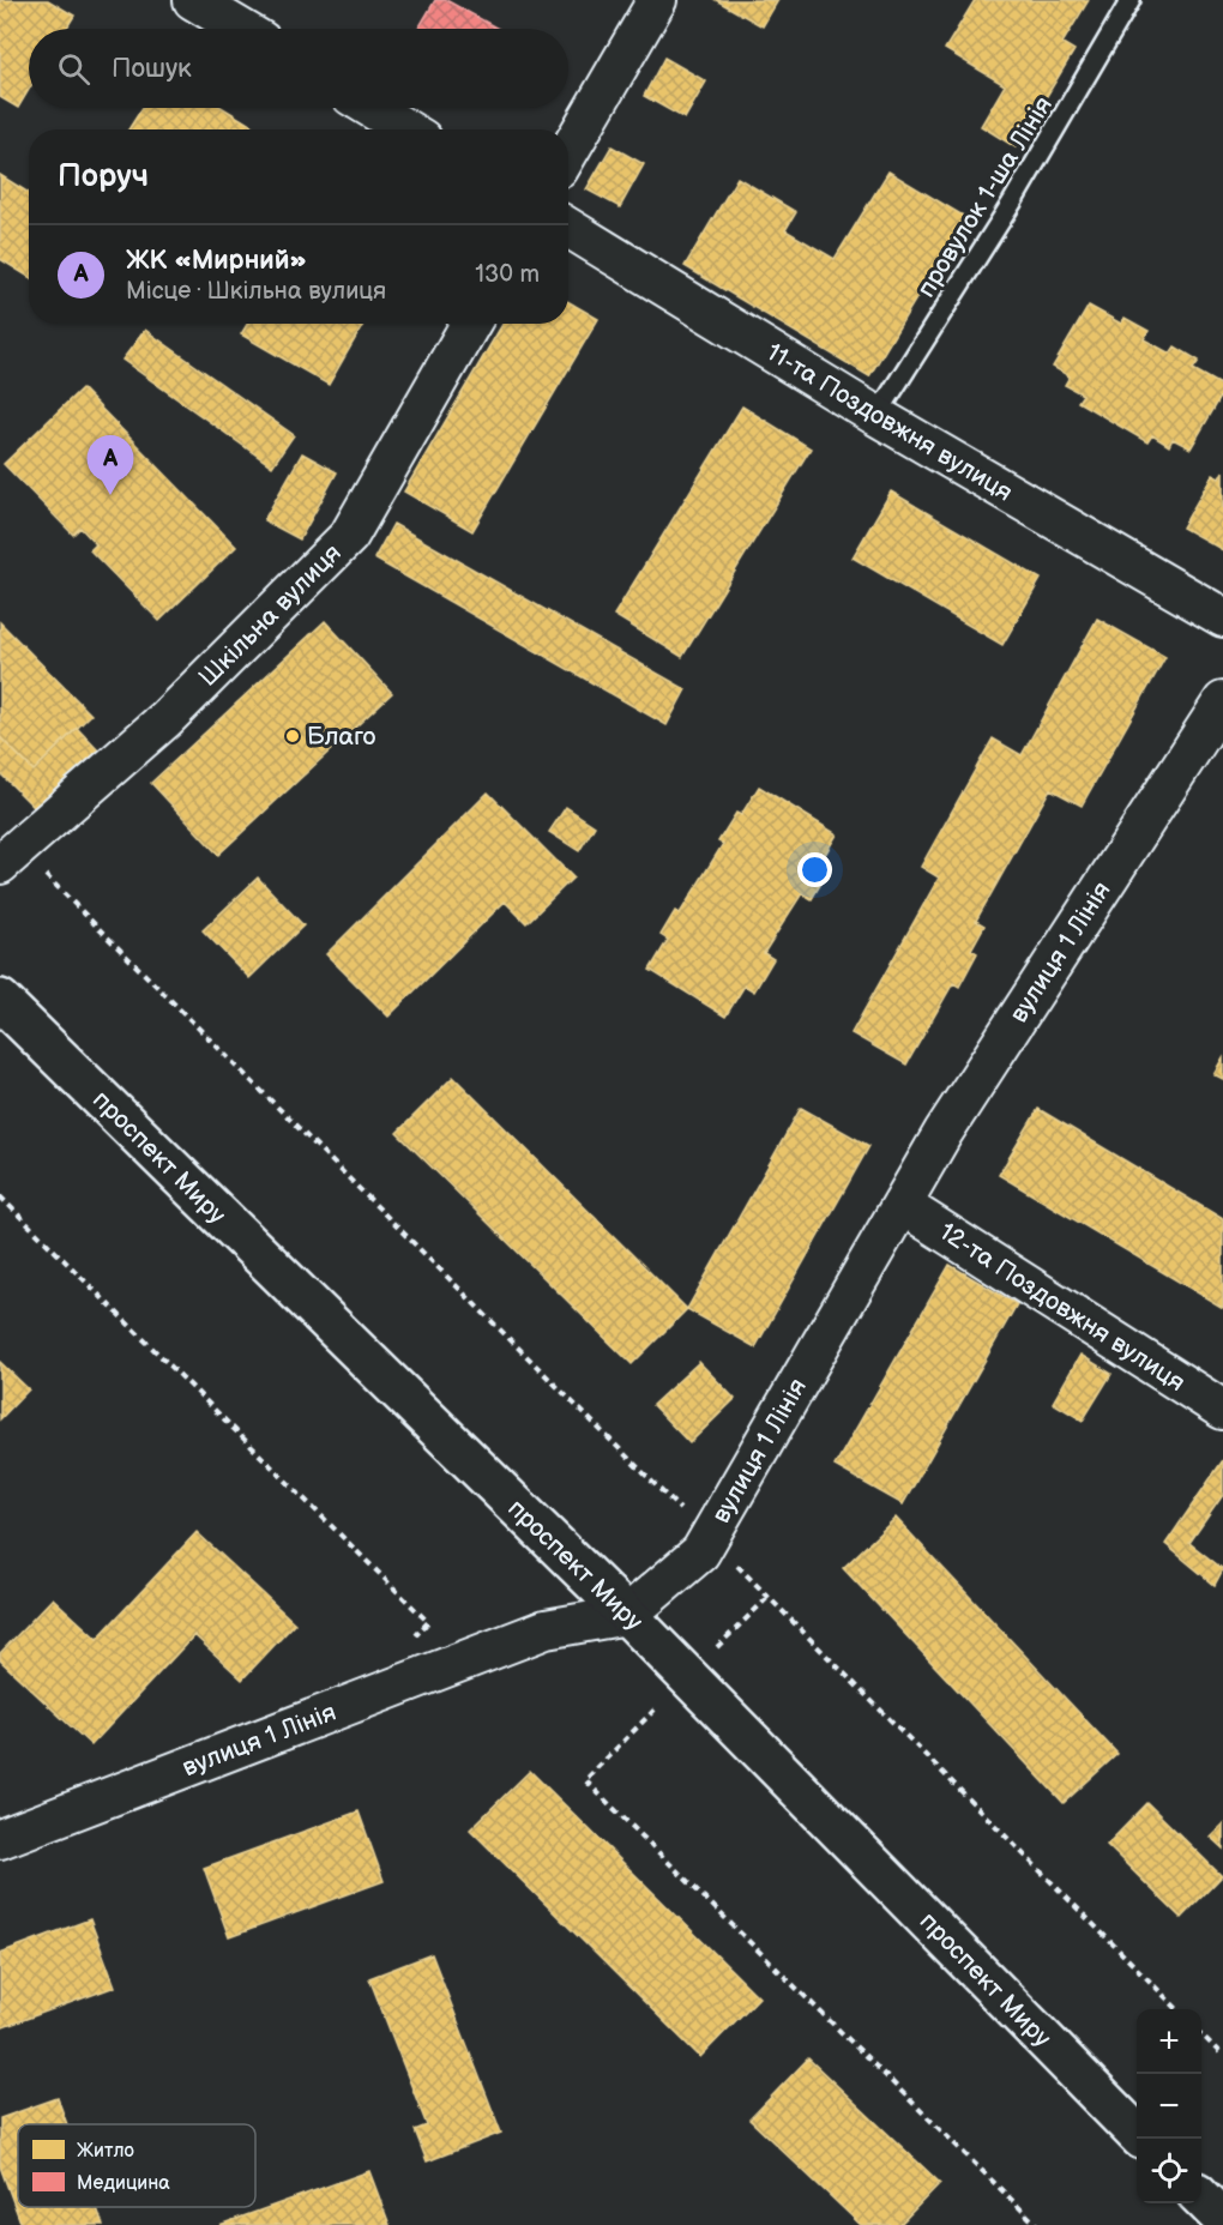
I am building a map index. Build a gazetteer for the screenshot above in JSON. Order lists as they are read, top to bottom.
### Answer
{
  "streets": {
    "main road": ["проспект Миру"],
    "street": [
      "11-та Поздовжня вулиця",
      "Шкільна вулиця",
      "вулиця 1 Лінія",
      "12-та Поздовжня вулиця"
    ],
    "lane": ["провулок 1-ша Лінія"]
  },
  "crossings": [
    ["провулок 1-ша Лінія", "11-та Поздовжня вулиця"],
    ["вулиця 1 Лінія", "проспект Миру"],
    ["вулиця 1 Лінія", "12-та Поздовжня вулиця"]
  ],
  "places": ["Благо"],
  "legend": ["Житло", "Медицина"],
  "page": {
    "search": "Пошук",
    "heading": "Поруч",
    "list": [
      {
        "mark": "A",
        "name": "ЖК «Мирний»",
        "note": "Місце · Шкільна вулиця",
        "value": "130 m"
      }
    ],
    "pins": "A",
    "map_buttons": ["+", "−"]
  }
}
